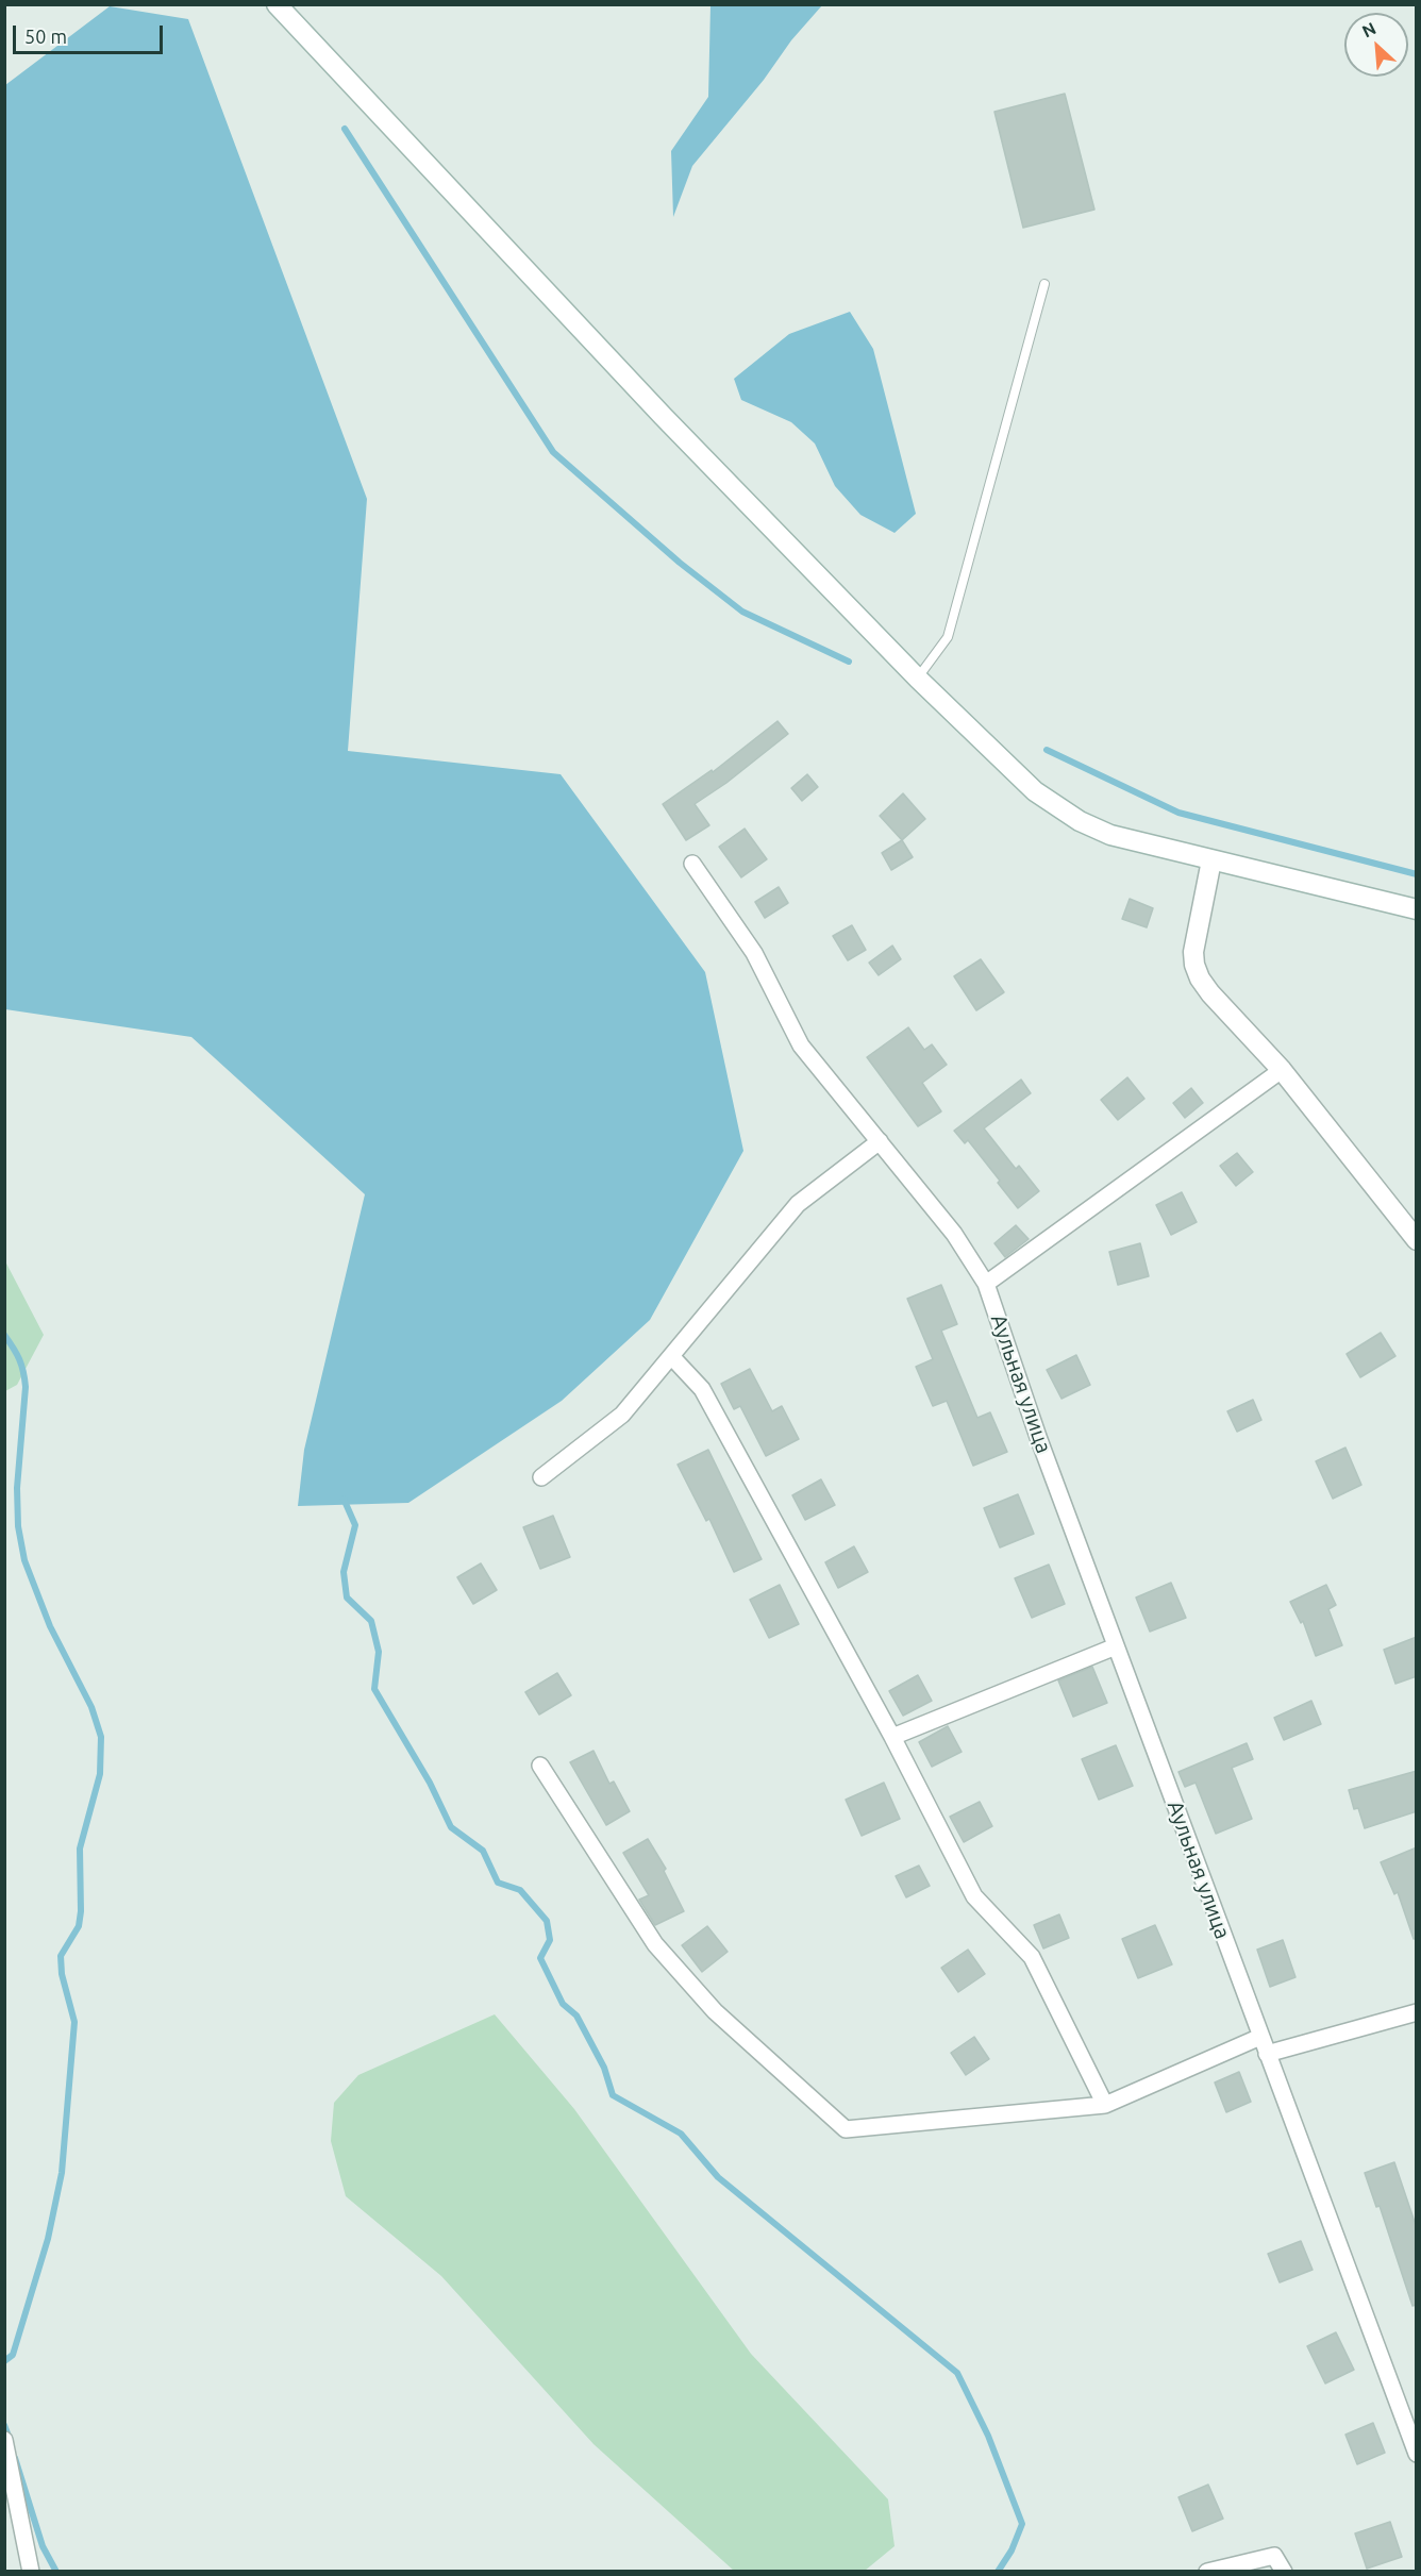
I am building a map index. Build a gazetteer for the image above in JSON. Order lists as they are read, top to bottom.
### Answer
{
  "streets": {
    "street": ["Аульная улица"]
  },
  "scale_bar": "50 m",
  "north": "top left"
}
